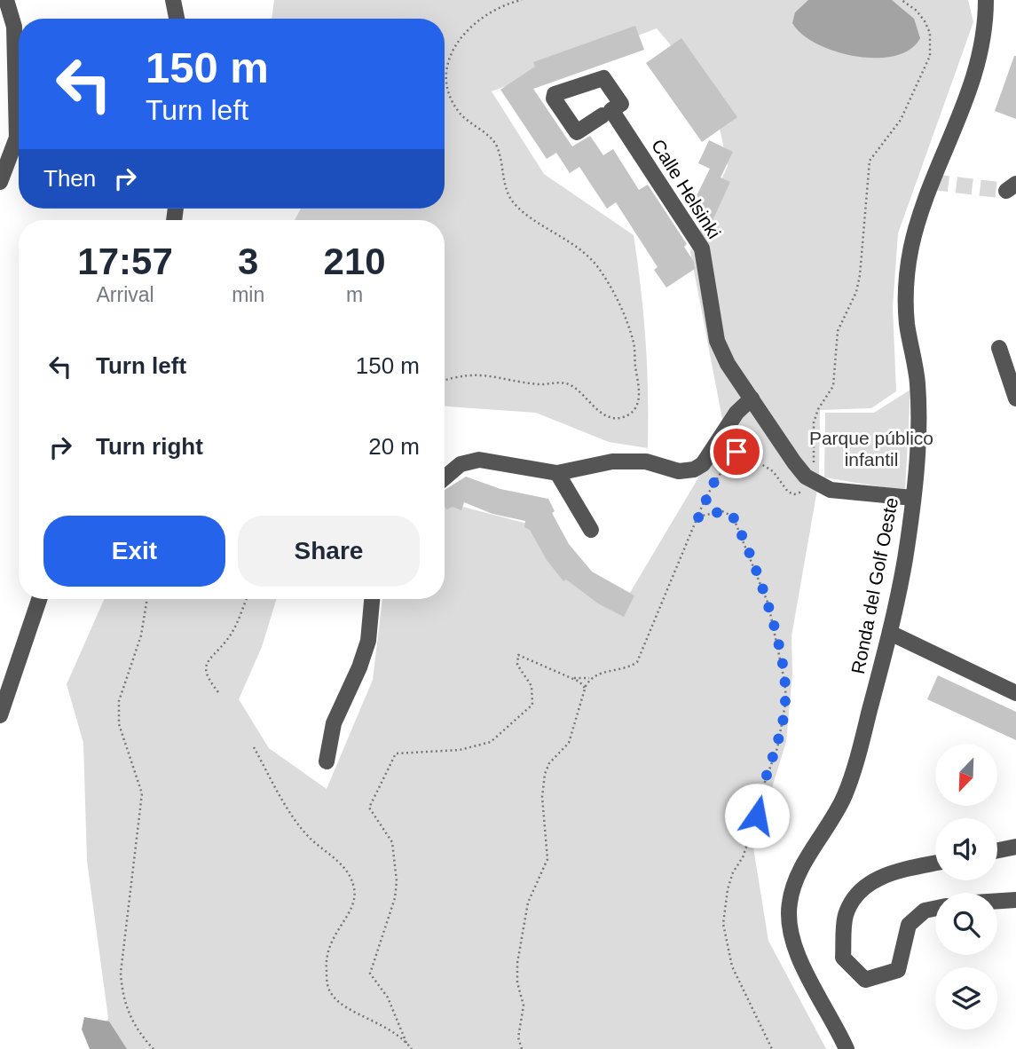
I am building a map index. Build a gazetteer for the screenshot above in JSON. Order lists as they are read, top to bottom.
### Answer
{
  "streets": {
    "street": ["Calle Helsinki", "Ronda del Golf Oeste"]
  },
  "crossings": [
    ["Calle Helsinki", "Ronda del Golf Oeste"]
  ],
  "parks": ["Parque público infantil"],
  "north": "bottom left",
  "page": {
    "turn": ["150 m", "Turn left"],
    "then": "Then",
    "eta": [
      "17:57",
      "Arrival",
      "3",
      "min",
      "210",
      "m"
    ],
    "list": [
      {
        "name": "Turn left",
        "value": "150 m"
      },
      {
        "name": "Turn right",
        "value": "20 m"
      }
    ],
    "buttons": ["Exit", "Share"]
  }
}
